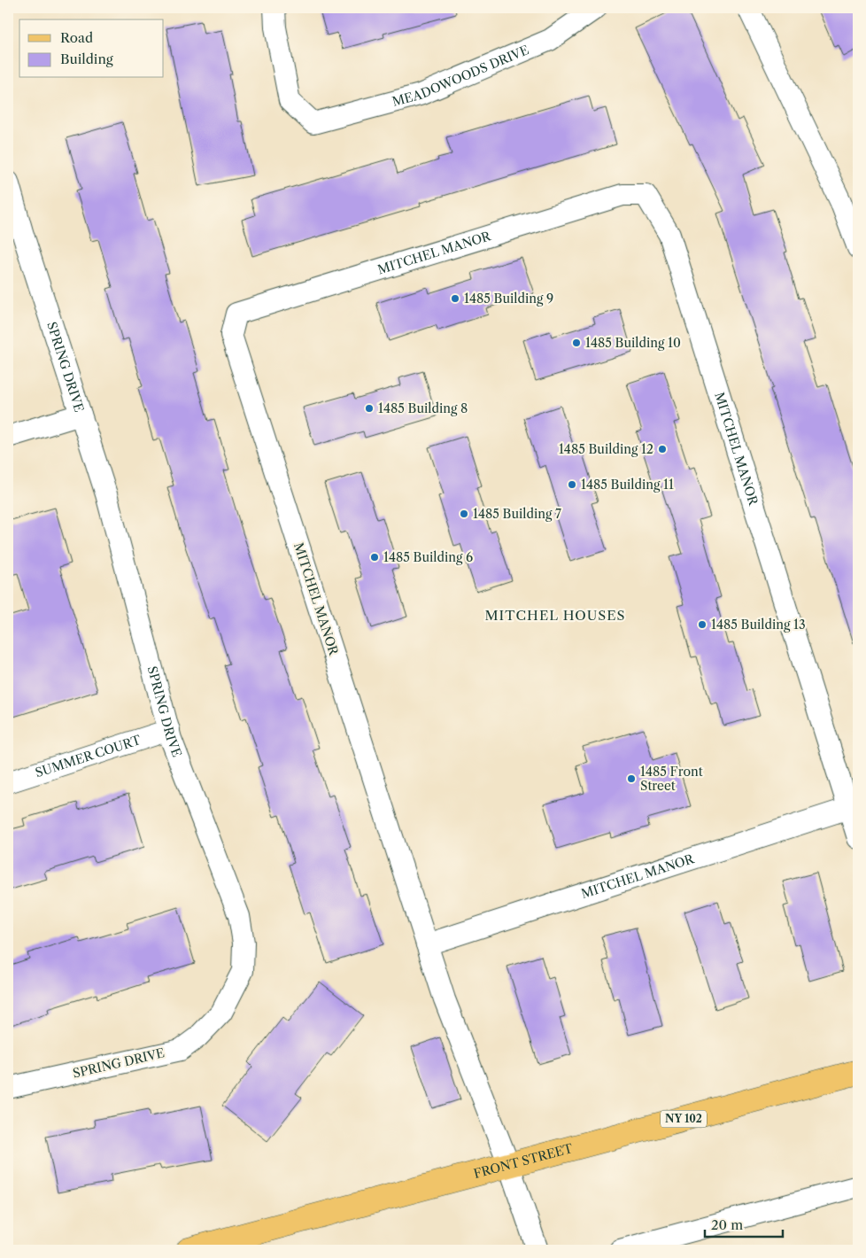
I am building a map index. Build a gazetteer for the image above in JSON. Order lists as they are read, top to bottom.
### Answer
{
  "streets": {
    "main road": ["NY 102", "FRONT STREET"],
    "street": [
      "MEADOWOODS DRIVE",
      "MITCHEL MANOR",
      "SPRING DRIVE",
      "SUMMER COURT"
    ]
  },
  "crossings": [
    ["MITCHEL MANOR", "FRONT STREET"],
    ["SPRING DRIVE", "SUMMER COURT"]
  ],
  "districts": ["MITCHEL HOUSES"],
  "places": [
    "1485 Building 9",
    "1485 Building 10",
    "1485 Building 8",
    "1485 Building 12",
    "1485 Building 11",
    "1485 Building 7",
    "1485 Building 6",
    "1485 Building 13",
    "1485 Front Street"
  ],
  "legend": ["Road", "Building"],
  "scale_bar": "20 m"
}
